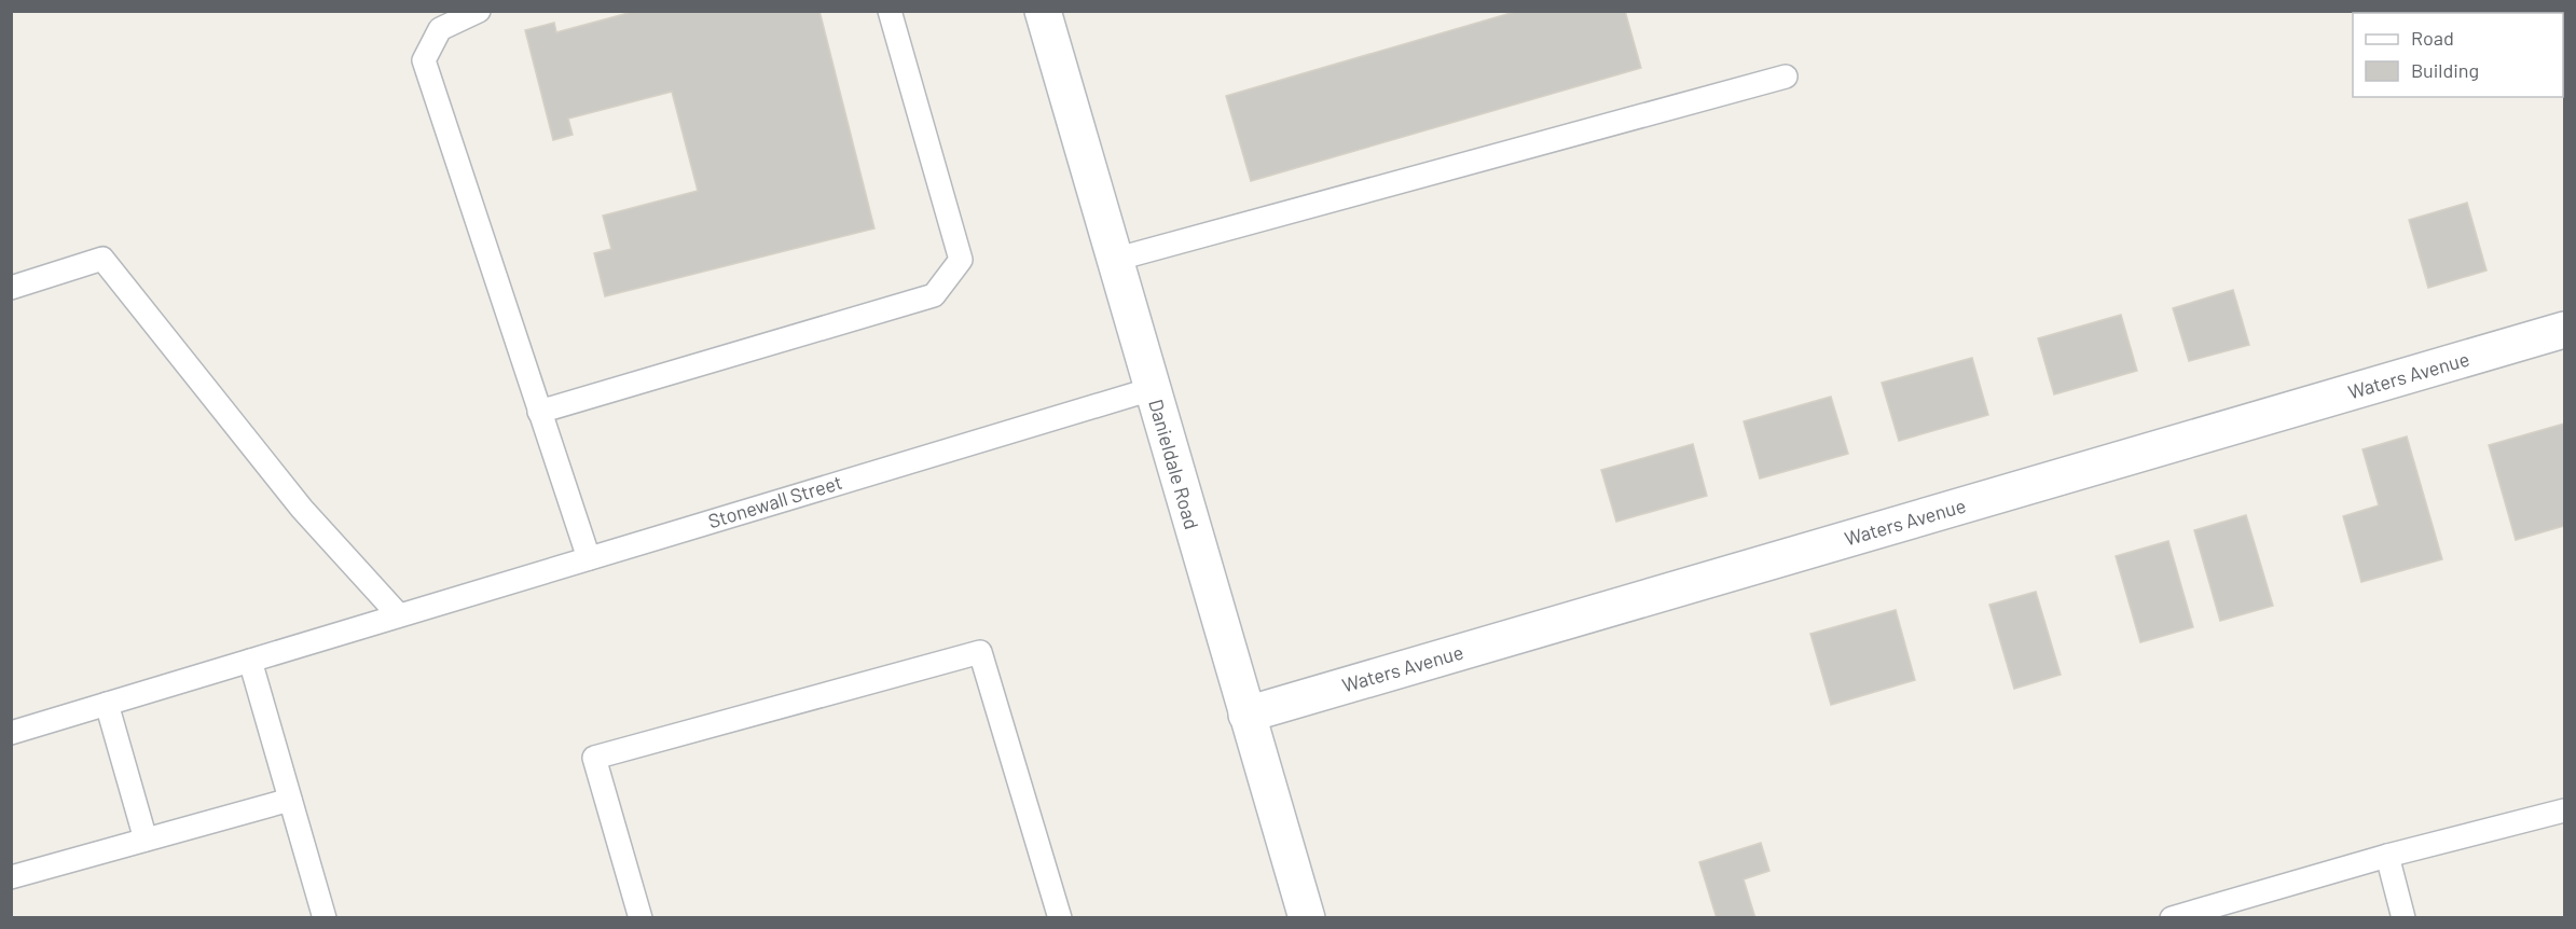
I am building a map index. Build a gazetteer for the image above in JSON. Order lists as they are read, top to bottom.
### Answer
{
  "streets": {
    "street": ["Waters Avenue", "Danieldale Road"],
    "lane": ["Stonewall Street"]
  },
  "crossings": [
    ["Waters Avenue", "Danieldale Road"],
    ["Danieldale Road", "Stonewall Street"]
  ],
  "legend": ["Road", "Building"]
}
